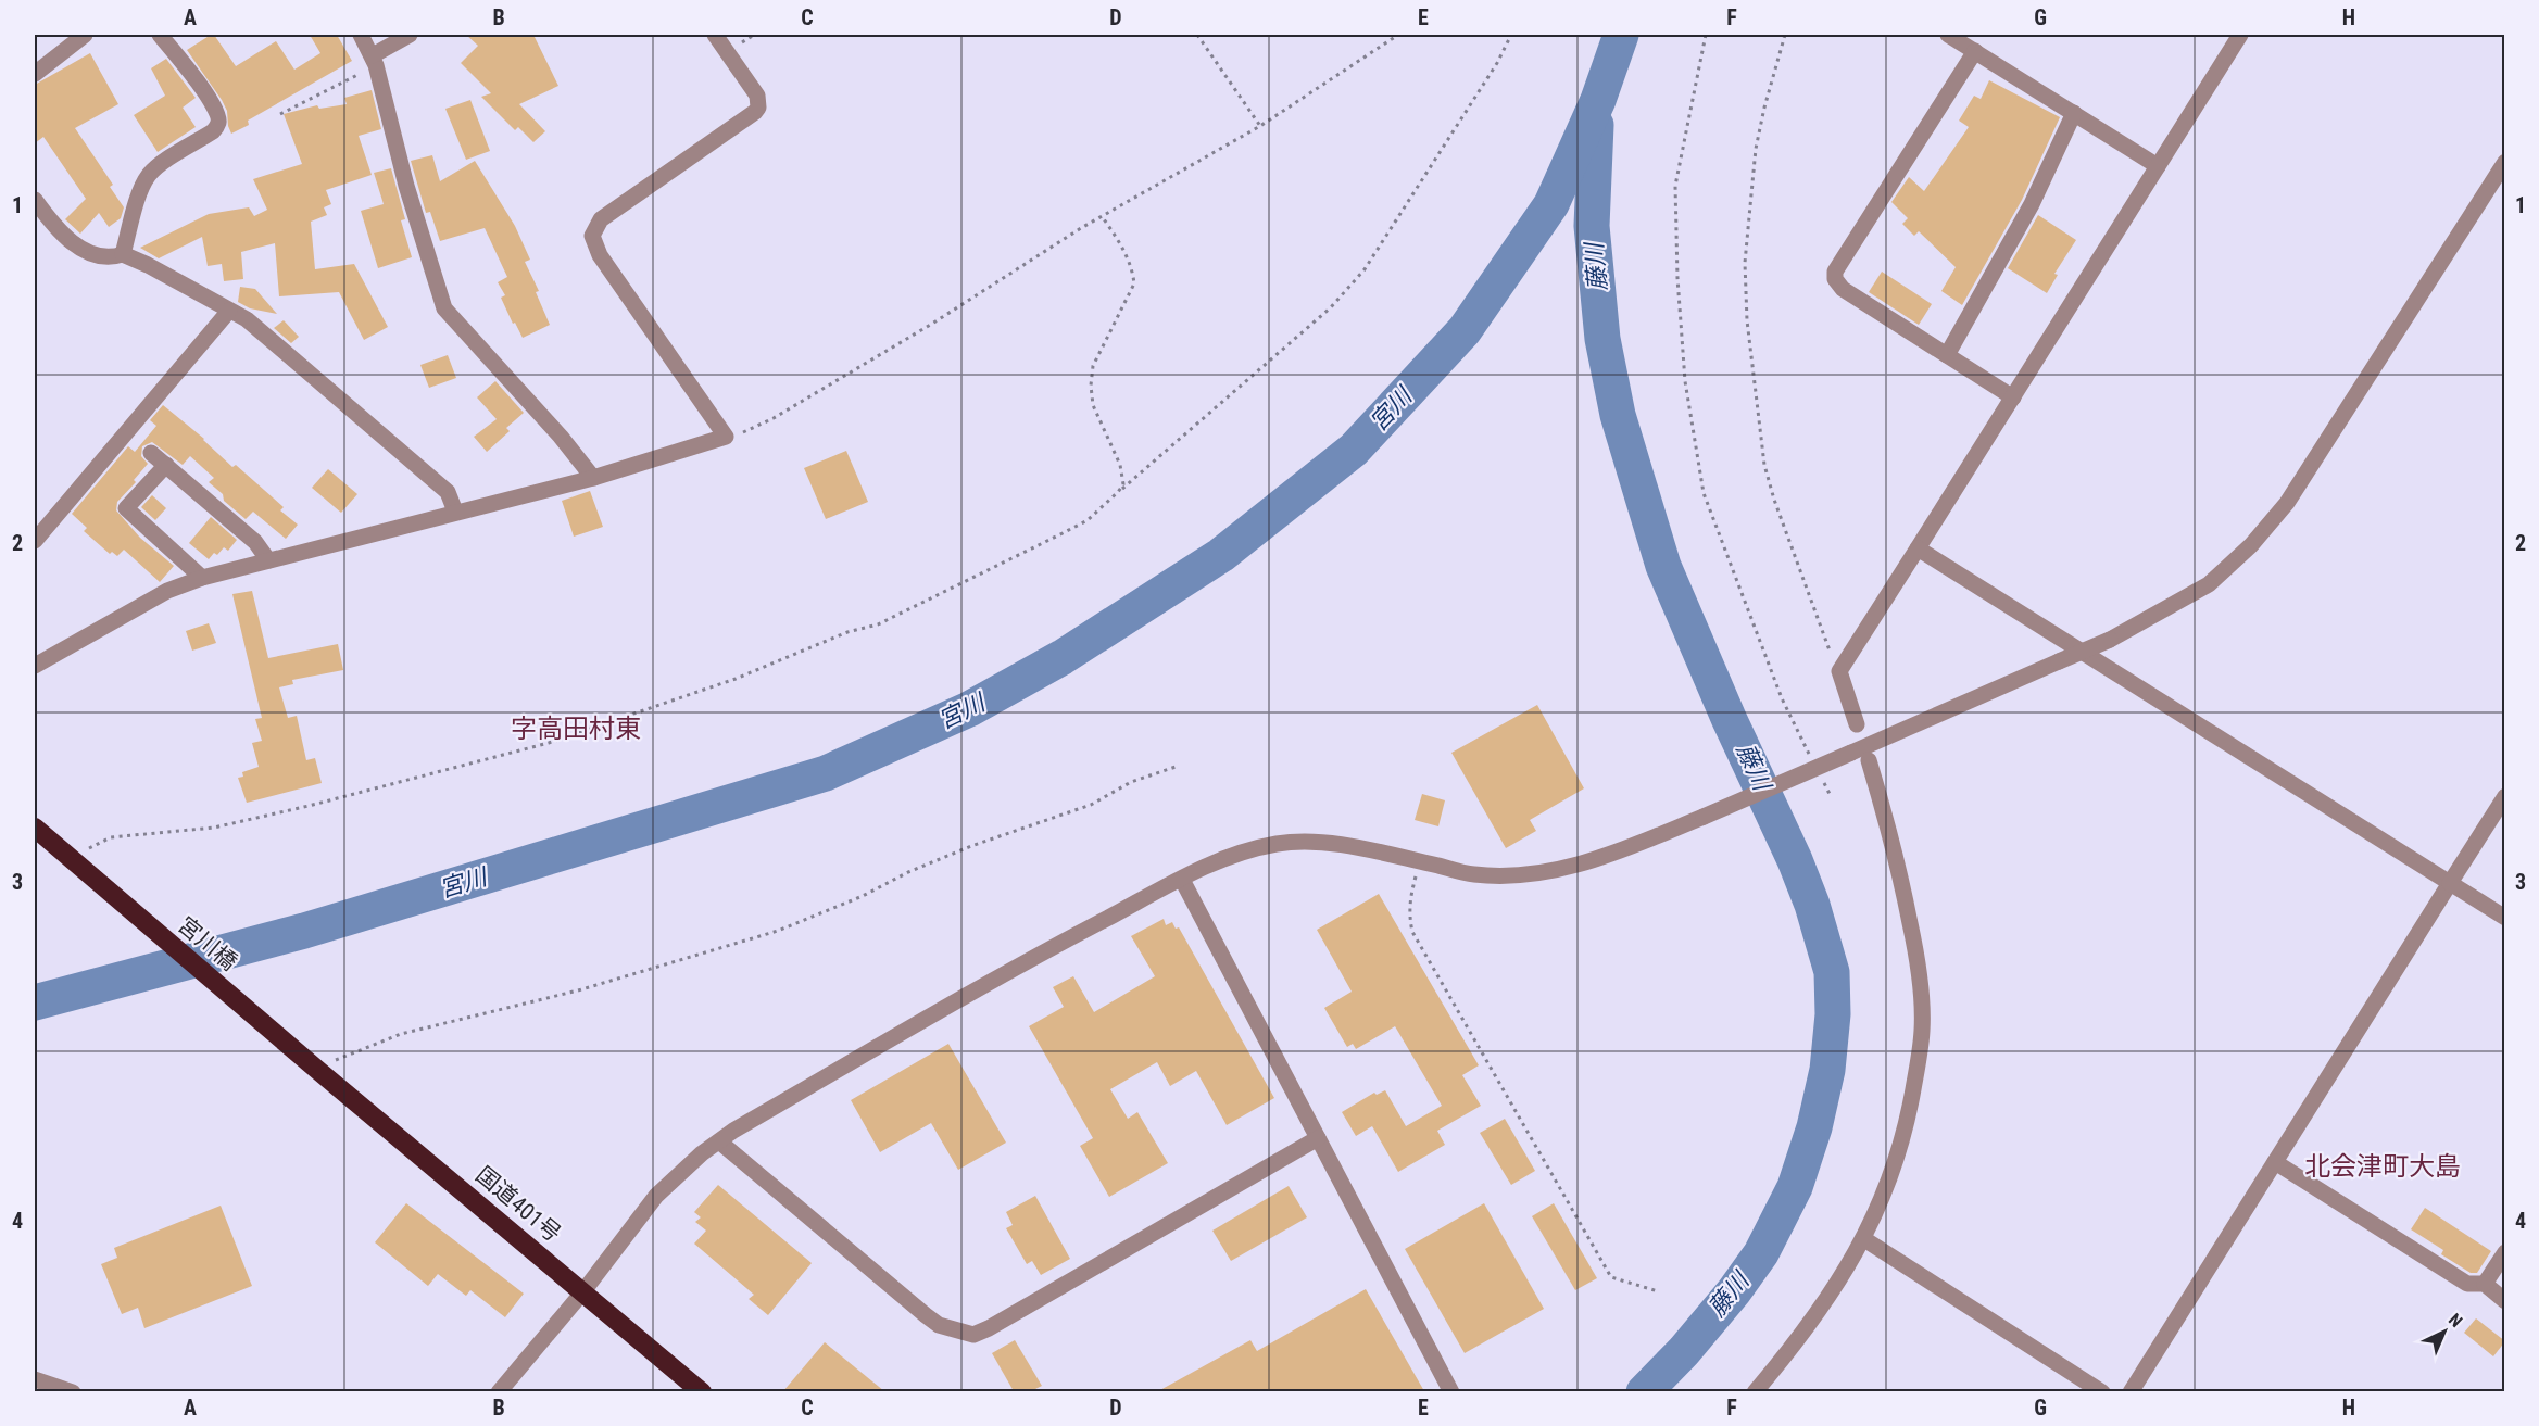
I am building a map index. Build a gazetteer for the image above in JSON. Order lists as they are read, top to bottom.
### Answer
{
  "streets": {
    "highway": ["宮川橋", "国道401号"]
  },
  "crossings": [
    ["宮川橋", "国道401号"]
  ],
  "districts": ["字高田村東", "北会津町大島"],
  "water": ["藤川", "宮川"],
  "north": "top right",
  "grid": {
    "columns": [
      "A",
      "B",
      "C",
      "D",
      "E",
      "F",
      "G",
      "H"
    ],
    "rows": [
      "1",
      "2",
      "3",
      "4"
    ]
  }
}
